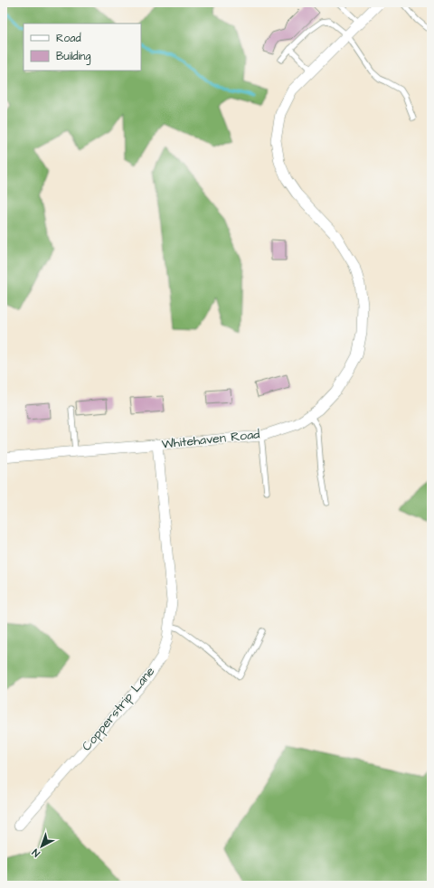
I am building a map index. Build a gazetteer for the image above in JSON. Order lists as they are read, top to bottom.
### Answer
{
  "streets": {
    "street": ["Whitehaven Road", "Copperstrip Lane"]
  },
  "crossings": [
    ["Whitehaven Road", "Copperstrip Lane"]
  ],
  "legend": ["Road", "Building"],
  "north": "bottom left"
}
